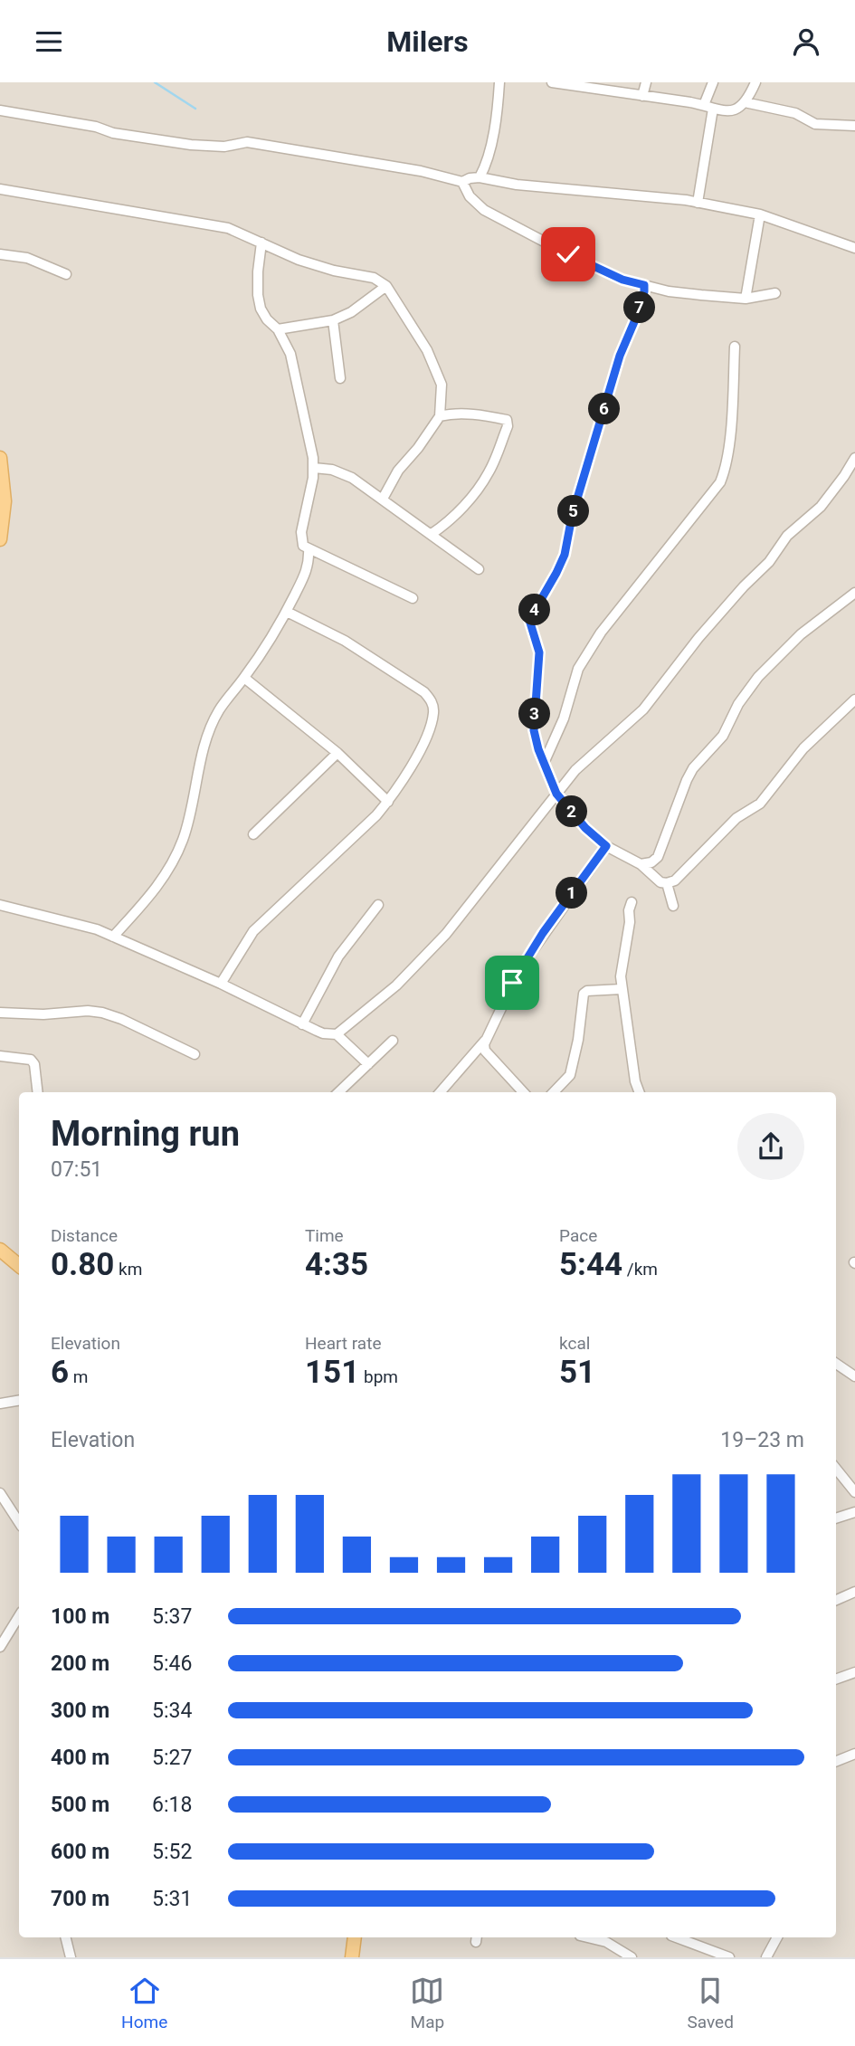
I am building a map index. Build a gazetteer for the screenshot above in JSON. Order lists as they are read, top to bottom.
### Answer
{
  "page": {
    "header": "Milers",
    "pins": [
      "7",
      "6",
      "5",
      "4",
      "3",
      "2",
      "1"
    ],
    "heading": ["Morning run", "07:51"],
    "stats": [
      ["Distance", "0.80 km"],
      ["Time", "4:35"],
      ["Pace", "5:44 /km"],
      ["Elevation", "6 m"],
      ["Heart rate", "151 bpm"],
      ["kcal", "51"]
    ],
    "chart": ["Elevation", "19–23 m"],
    "list": [
      {
        "name": "100 m",
        "note": "5:37"
      },
      {
        "name": "200 m",
        "note": "5:46"
      },
      {
        "name": "300 m",
        "note": "5:34"
      },
      {
        "name": "400 m",
        "note": "5:27"
      },
      {
        "name": "500 m",
        "note": "6:18"
      },
      {
        "name": "600 m",
        "note": "5:52"
      },
      {
        "name": "700 m",
        "note": "5:31"
      }
    ],
    "tabs": ["Home", "Map", "Saved"]
  }
}
